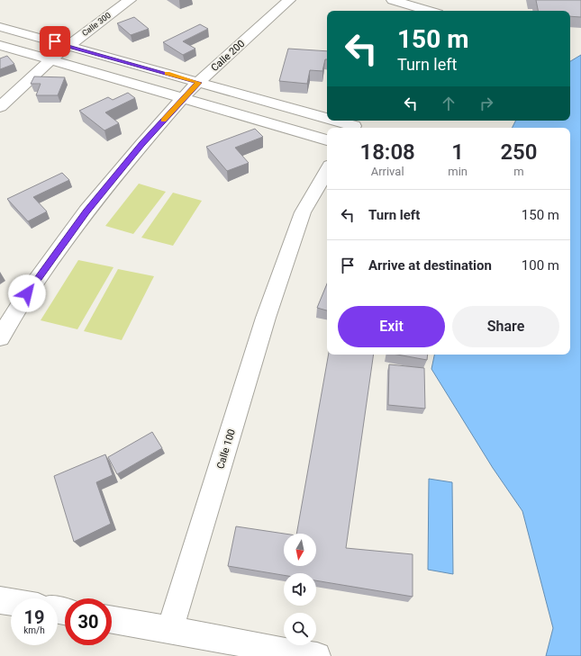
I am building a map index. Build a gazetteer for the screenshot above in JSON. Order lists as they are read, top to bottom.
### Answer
{
  "streets": {
    "street": ["Calle 300", "Calle 200", "Calle 100"]
  },
  "north": "bottom",
  "page": {
    "turn": ["150 m", "Turn left"],
    "eta": [
      "18:08",
      "Arrival",
      "1",
      "min",
      "250",
      "m"
    ],
    "list": [
      {
        "name": "Turn left",
        "value": "150 m"
      },
      {
        "name": "Arrive at destination",
        "value": "100 m"
      }
    ],
    "buttons": ["Exit", "Share"],
    "speed": "19 km/h",
    "limit": "30"
  }
}
